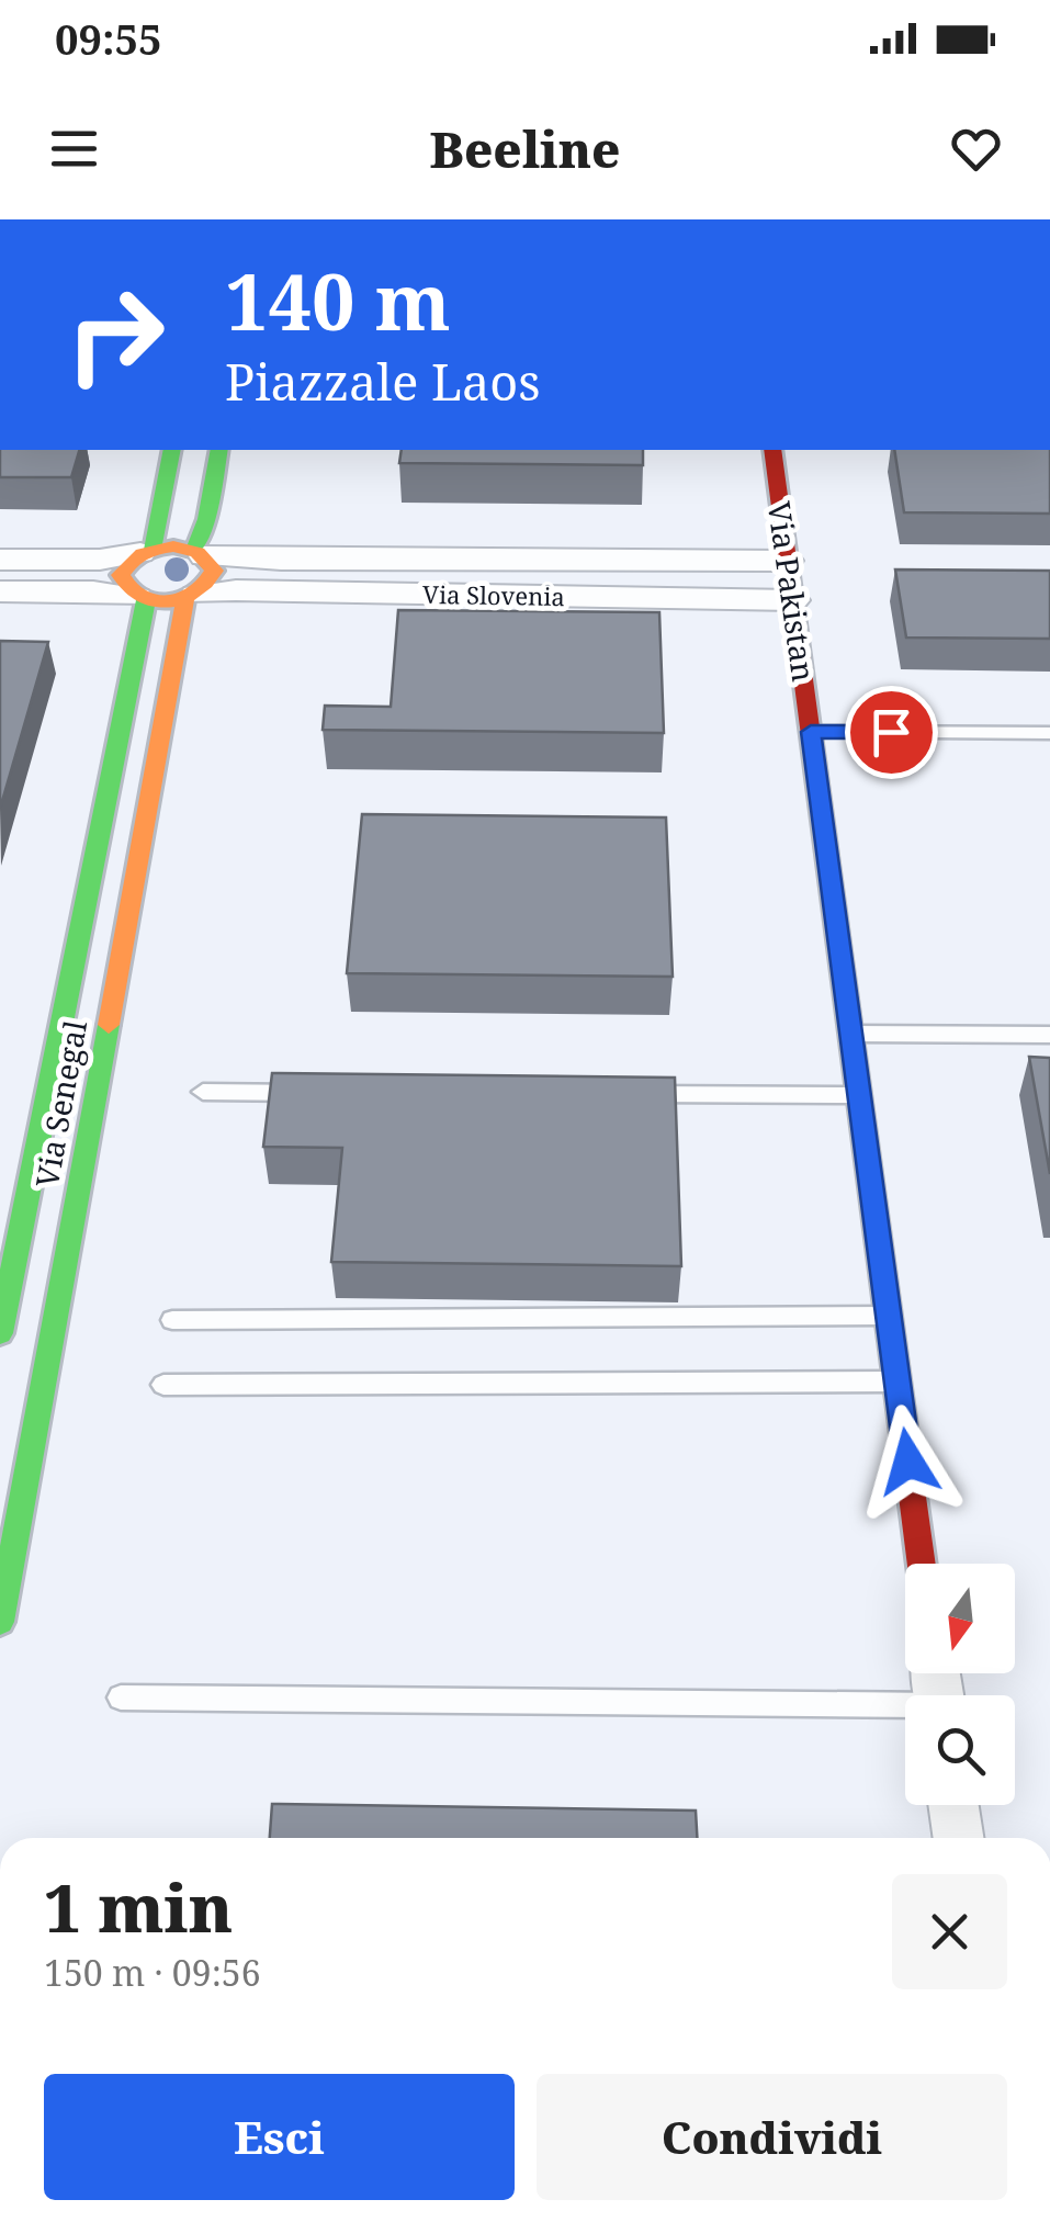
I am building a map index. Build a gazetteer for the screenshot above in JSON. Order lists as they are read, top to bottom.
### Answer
{
  "streets": {
    "main road": ["Via Pakistan", "Via Senegal"],
    "street": ["Via Slovenia"]
  },
  "crossings": [
    ["Via Pakistan", "Via Slovenia"],
    ["Via Slovenia", "Via Senegal"]
  ],
  "north": "bottom",
  "page": {
    "status": "09:55",
    "header": "Beeline",
    "turn": ["140 m", "Piazzale Laos"],
    "heading": ["1 min", "150 m · 09:56"],
    "buttons": ["Esci", "Condividi"]
  }
}
